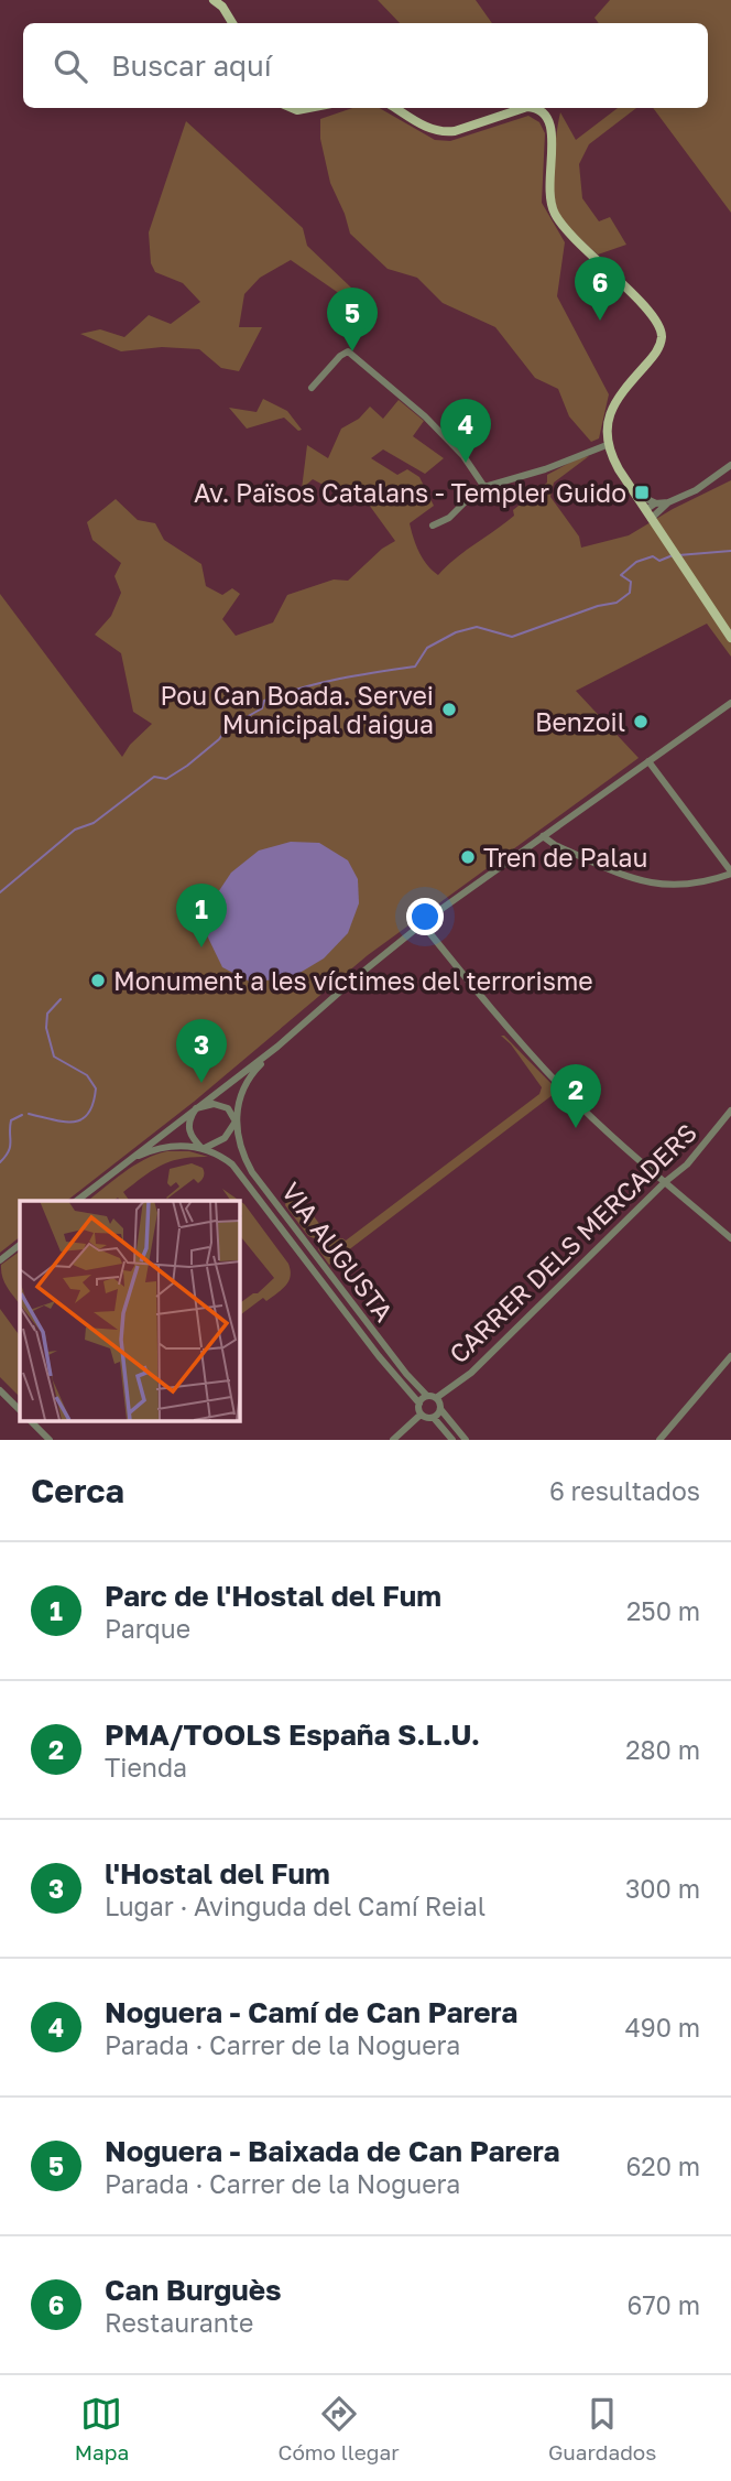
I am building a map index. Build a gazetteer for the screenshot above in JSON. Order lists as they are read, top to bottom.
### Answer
{
  "streets": {
    "street": ["CARRER DELS MERCADERS", "VIA AUGUSTA"]
  },
  "crossings": [
    ["CARRER DELS MERCADERS", "VIA AUGUSTA"]
  ],
  "places": {
    "transit": ["Av. Països Catalans - Templer Guido"],
    "other": [
      "Pou Can Boada. Servei Municipal d'aigua",
      "Benzoil",
      "Tren de Palau",
      "Monument a les víctimes del terrorisme"
    ]
  },
  "page": {
    "search": "Buscar aquí",
    "pins": [
      "6",
      "5",
      "4",
      "1",
      "3",
      "2"
    ],
    "heading": ["Cerca", "6 resultados"],
    "list": [
      {
        "mark": "1",
        "name": "Parc de l'Hostal del Fum",
        "note": "Parque",
        "value": "250 m"
      },
      {
        "mark": "2",
        "name": "PMA/TOOLS España S.L.U.",
        "note": "Tienda",
        "value": "280 m"
      },
      {
        "mark": "3",
        "name": "l'Hostal del Fum",
        "note": "Lugar · Avinguda del Camí Reial",
        "value": "300 m"
      },
      {
        "mark": "4",
        "name": "Noguera - Camí de Can Parera",
        "note": "Parada · Carrer de la Noguera",
        "value": "490 m"
      },
      {
        "mark": "5",
        "name": "Noguera - Baixada de Can Parera",
        "note": "Parada · Carrer de la Noguera",
        "value": "620 m"
      },
      {
        "mark": "6",
        "name": "Can Burguès",
        "note": "Restaurante",
        "value": "670 m"
      }
    ],
    "nav": ["Mapa", "Cómo llegar", "Guardados"]
  }
}
